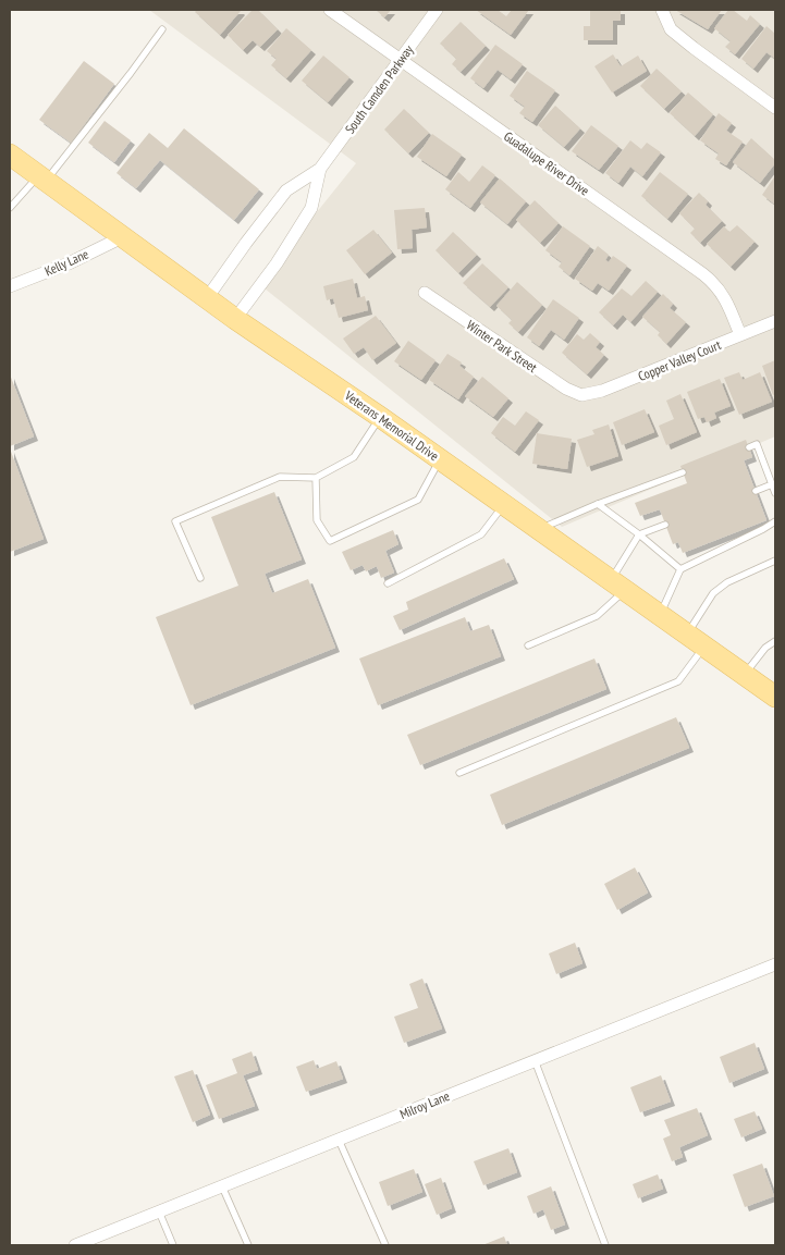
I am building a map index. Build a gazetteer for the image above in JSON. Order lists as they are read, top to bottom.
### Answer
{
  "streets": {
    "main road": ["Veterans Memorial Drive"],
    "street": [
      "South Camden Parkway",
      "Guadalupe River Drive",
      "Kelly Lane",
      "Winter Park Street",
      "Copper Valley Court",
      "Milroy Lane"
    ]
  },
  "crossings": [
    ["South Camden Parkway", "Guadalupe River Drive"],
    ["South Camden Parkway", "Veterans Memorial Drive"],
    ["Guadalupe River Drive", "Copper Valley Court"],
    ["Kelly Lane", "Veterans Memorial Drive"],
    ["Winter Park Street", "Copper Valley Court"]
  ]
}
